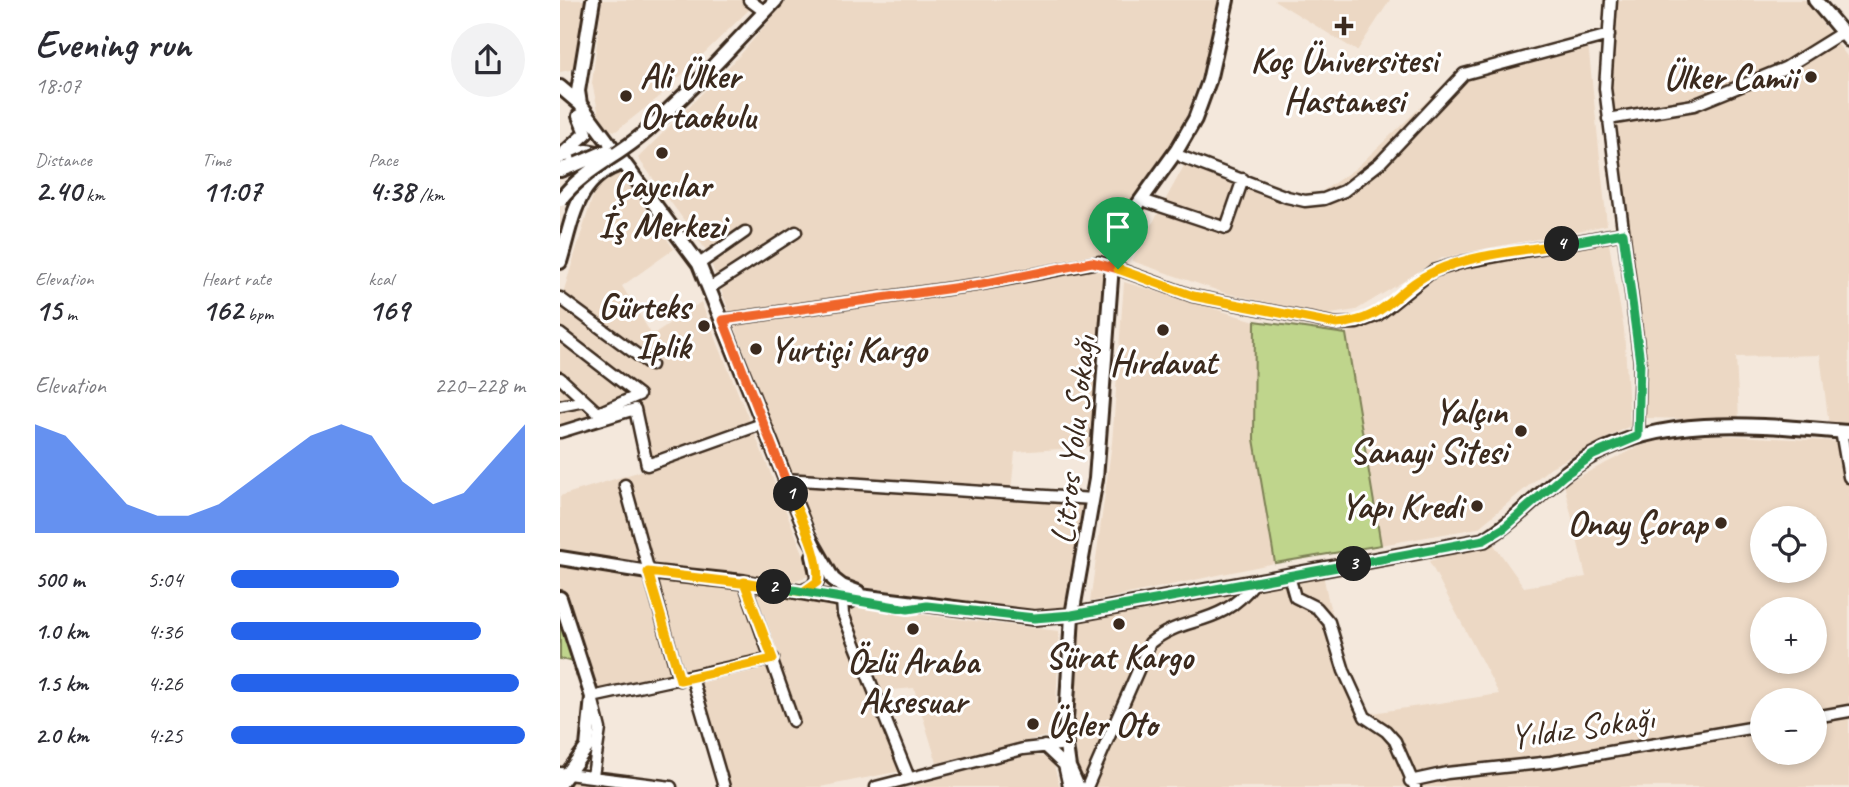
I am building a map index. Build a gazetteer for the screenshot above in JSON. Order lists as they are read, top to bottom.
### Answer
{
  "streets": {
    "main road": ["Litros Yolu Sokağı"],
    "street": ["Yıldız Sokağı"]
  },
  "places": {
    "health": ["Koç Üniversitesi Hastanesi"],
    "other": [
      "Ülker Camii",
      "Ali Ülker Ortaokulu",
      "Çaycılar İş Merkezi",
      "Gürteks Iplik",
      "Hırdavat",
      "Yurtiçi Kargo",
      "Yalçın Sanayi Sitesi",
      "Yapı Kredi",
      "Onay Çorap",
      "Sürat Kargo",
      "Özlü Araba Aksesuar",
      "Üçler Oto"
    ]
  },
  "page": {
    "heading": ["Evening run", "18:07"],
    "stats": [
      ["Distance", "2.40 km"],
      ["Time", "11:07"],
      ["Pace", "4:38 /km"],
      ["Elevation", "15 m"],
      ["Heart rate", "162 bpm"],
      ["kcal", "169"]
    ],
    "pins": [
      "4",
      "1",
      "3",
      "2"
    ],
    "chart": ["Elevation", "220–228 m"],
    "map_buttons": ["+", "−"],
    "list": [
      {
        "name": "500 m",
        "note": "5:04"
      },
      {
        "name": "1.0 km",
        "note": "4:36"
      },
      {
        "name": "1.5 km",
        "note": "4:26"
      },
      {
        "name": "2.0 km",
        "note": "4:25"
      }
    ]
  }
}
